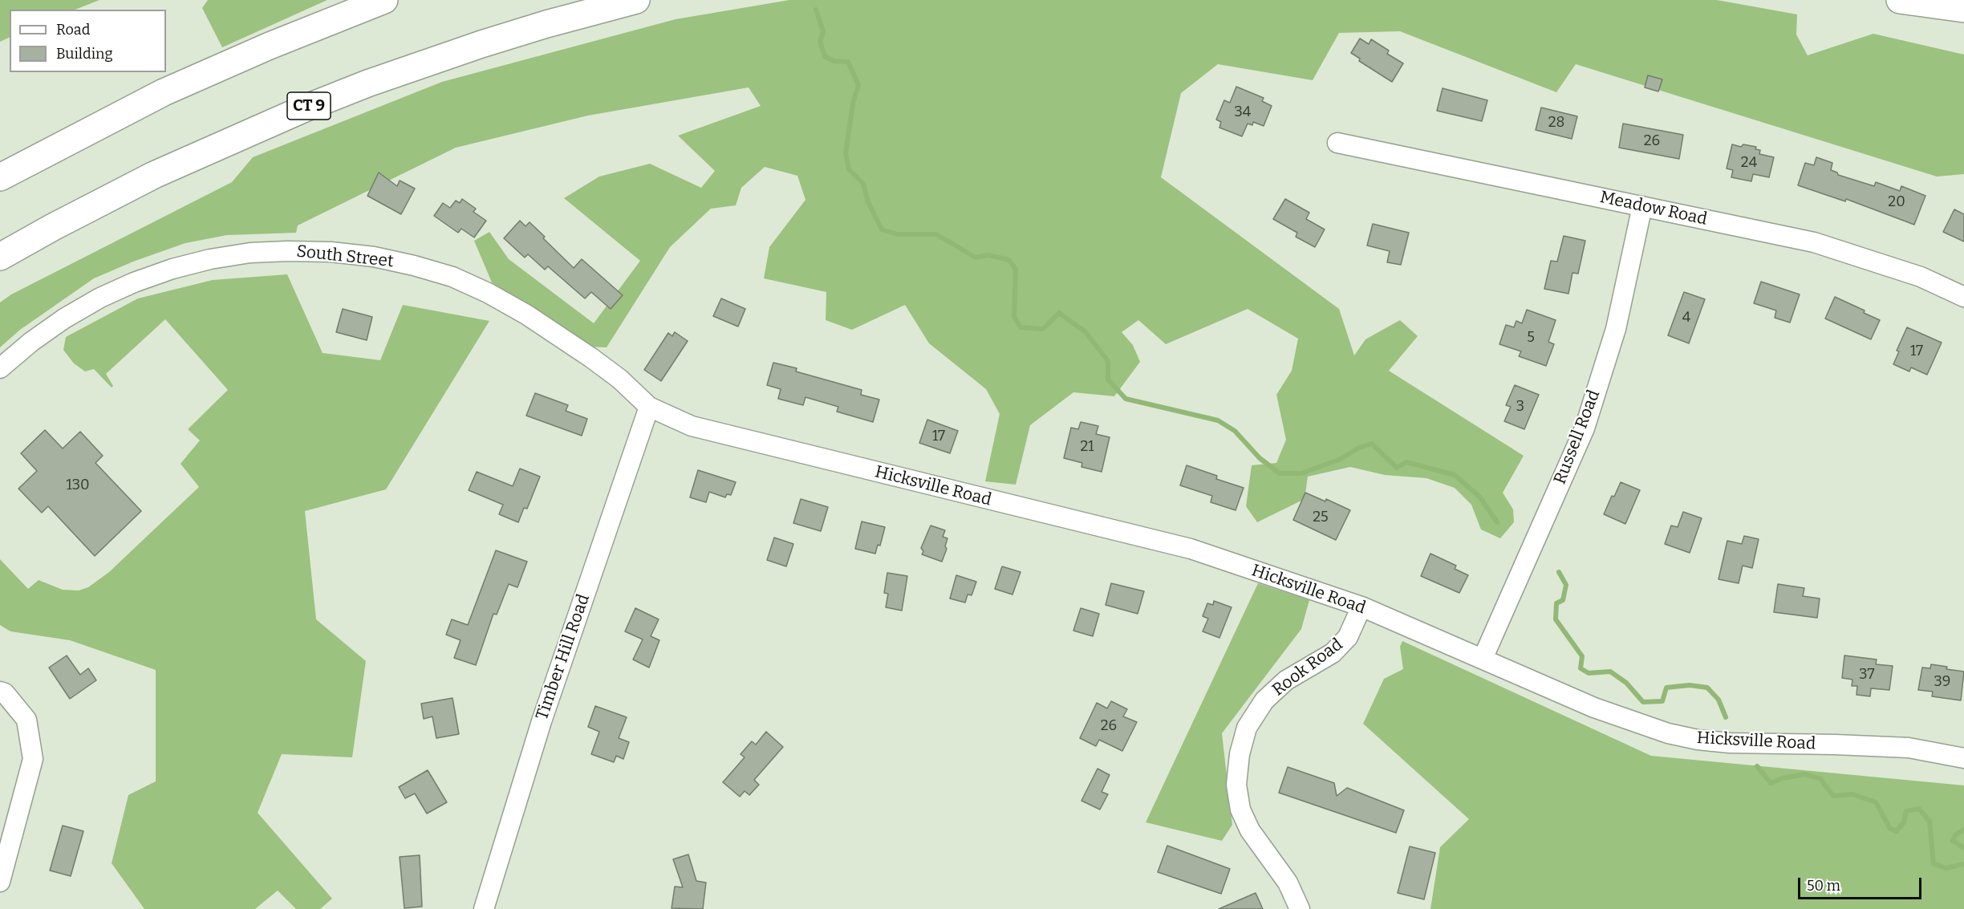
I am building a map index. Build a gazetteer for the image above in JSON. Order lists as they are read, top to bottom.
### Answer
{
  "streets": {
    "highway": ["CT 9"],
    "street": [
      "Meadow Road",
      "South Street",
      "Russell Road",
      "Hicksville Road",
      "Timber Hill Road",
      "Rook Road"
    ]
  },
  "crossings": [
    ["Meadow Road", "Russell Road"],
    ["South Street", "Hicksville Road"],
    ["South Street", "Timber Hill Road"],
    ["Russell Road", "Hicksville Road"],
    ["Hicksville Road", "Timber Hill Road"],
    ["Hicksville Road", "Rook Road"]
  ],
  "house_numbers": [
    "34",
    "28",
    "26",
    "24",
    "20",
    "4",
    "5",
    "17",
    "3",
    "17",
    "21",
    "130",
    "25",
    "37",
    "39",
    "26"
  ],
  "legend": ["Road", "Building"],
  "scale_bar": "50 m"
}
